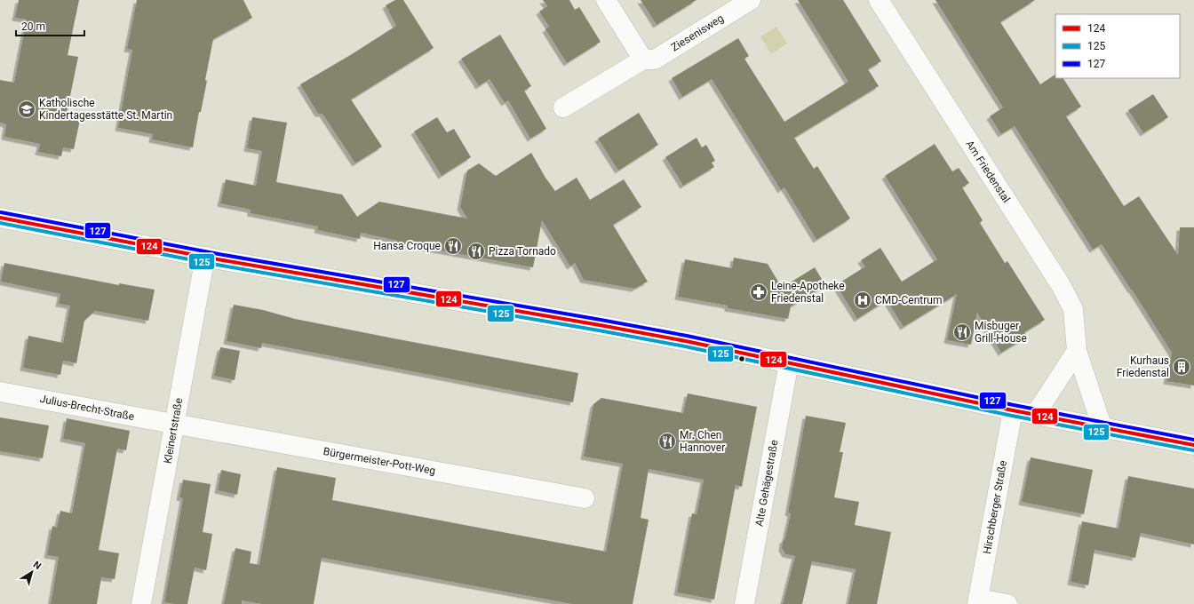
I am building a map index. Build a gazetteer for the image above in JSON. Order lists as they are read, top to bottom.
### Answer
{
  "streets": {
    "street": [
      "Ziesenisweg",
      "Am Friedenstal",
      "Julius-Brecht-Straße",
      "Kleinertstraße",
      "Bürgermeister-Pott-Weg",
      "Alte Gehägestraße",
      "Hirschberger Straße"
    ]
  },
  "crossings": [
    ["Julius-Brecht-Straße", "Kleinertstraße"],
    ["Julius-Brecht-Straße", "Bürgermeister-Pott-Weg"],
    ["Kleinertstraße", "Bürgermeister-Pott-Weg"]
  ],
  "places": {
    "school or university": ["Katholische Kindertagesstätte St. Martin"],
    "restaurant": [
      "Hansa Croque",
      "Pizza Tornado",
      "Misbuger Grill-House",
      "Mr. Chen Hannover"
    ],
    "pharmacy": ["Leine-Apotheke Friedenstal"],
    "hospital": ["CMD-Centrum"],
    "building": ["Kurhaus Friedenstal"]
  },
  "lines": ["transit line 127", "transit line 124", "transit line 125"],
  "legend": ["124", "125", "127"],
  "scale_bar": "20 m",
  "north": "top right"
}
